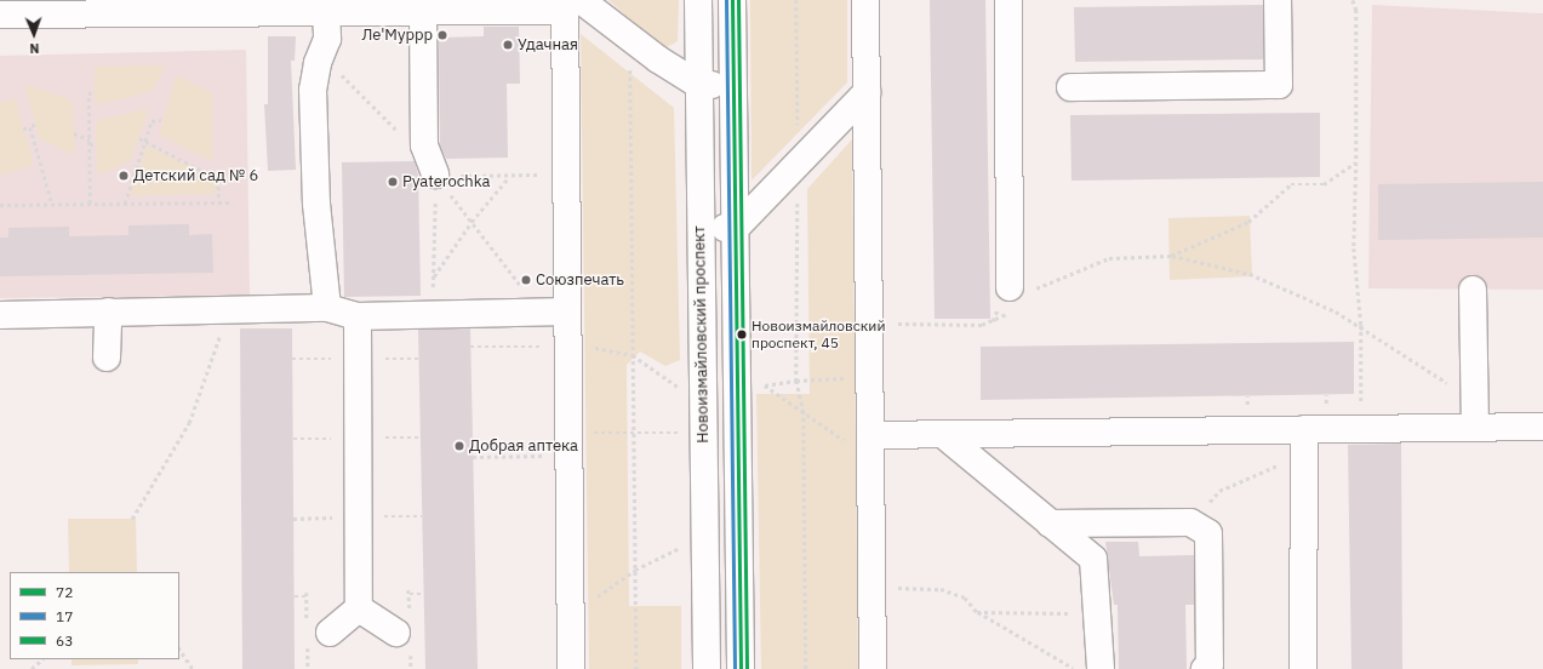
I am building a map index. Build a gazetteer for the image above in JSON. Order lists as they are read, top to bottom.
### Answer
{
  "streets": {
    "street": ["Новоизмайловский проспект"]
  },
  "places": [
    "Ле'Муррр",
    "Удачная",
    "Детский сад № 6",
    "Pyaterochka",
    "Союзпечать",
    "Новоизмайловский проспект, 45",
    "Добрая аптека"
  ],
  "lines": ["transit line 72", "transit line 17", "transit line 63"],
  "legend": ["72", "17", "63"],
  "north": "bottom"
}
